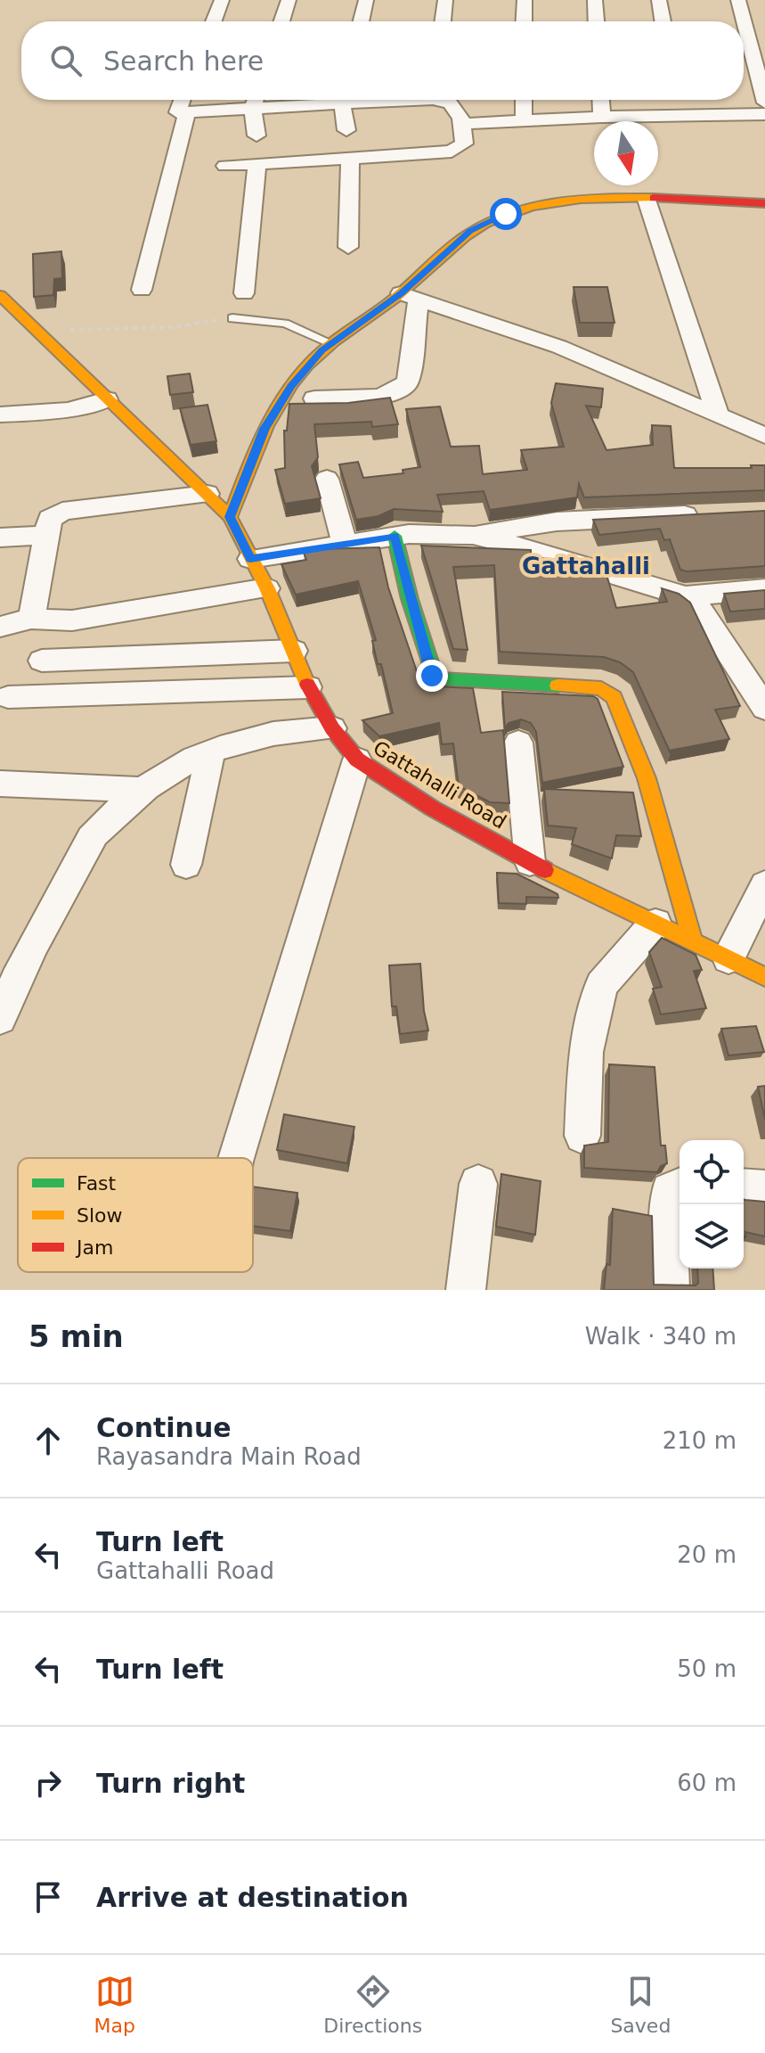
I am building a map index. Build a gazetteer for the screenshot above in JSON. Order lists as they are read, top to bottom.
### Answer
{
  "streets": {
    "street": ["Gattahalli Road"]
  },
  "districts": ["Gattahalli"],
  "legend": ["Fast", "Slow", "Jam"],
  "north": "bottom",
  "page": {
    "search": "Search here",
    "heading": ["5 min", "Walk · 340 m"],
    "list": [
      ["Continue", "Rayasandra Main Road", "210 m"],
      ["Turn left", "Gattahalli Road", "20 m"],
      ["Turn left", "50 m"],
      ["Turn right", "60 m"],
      "Arrive at destination"
    ],
    "nav": ["Map", "Directions", "Saved"]
  }
}
